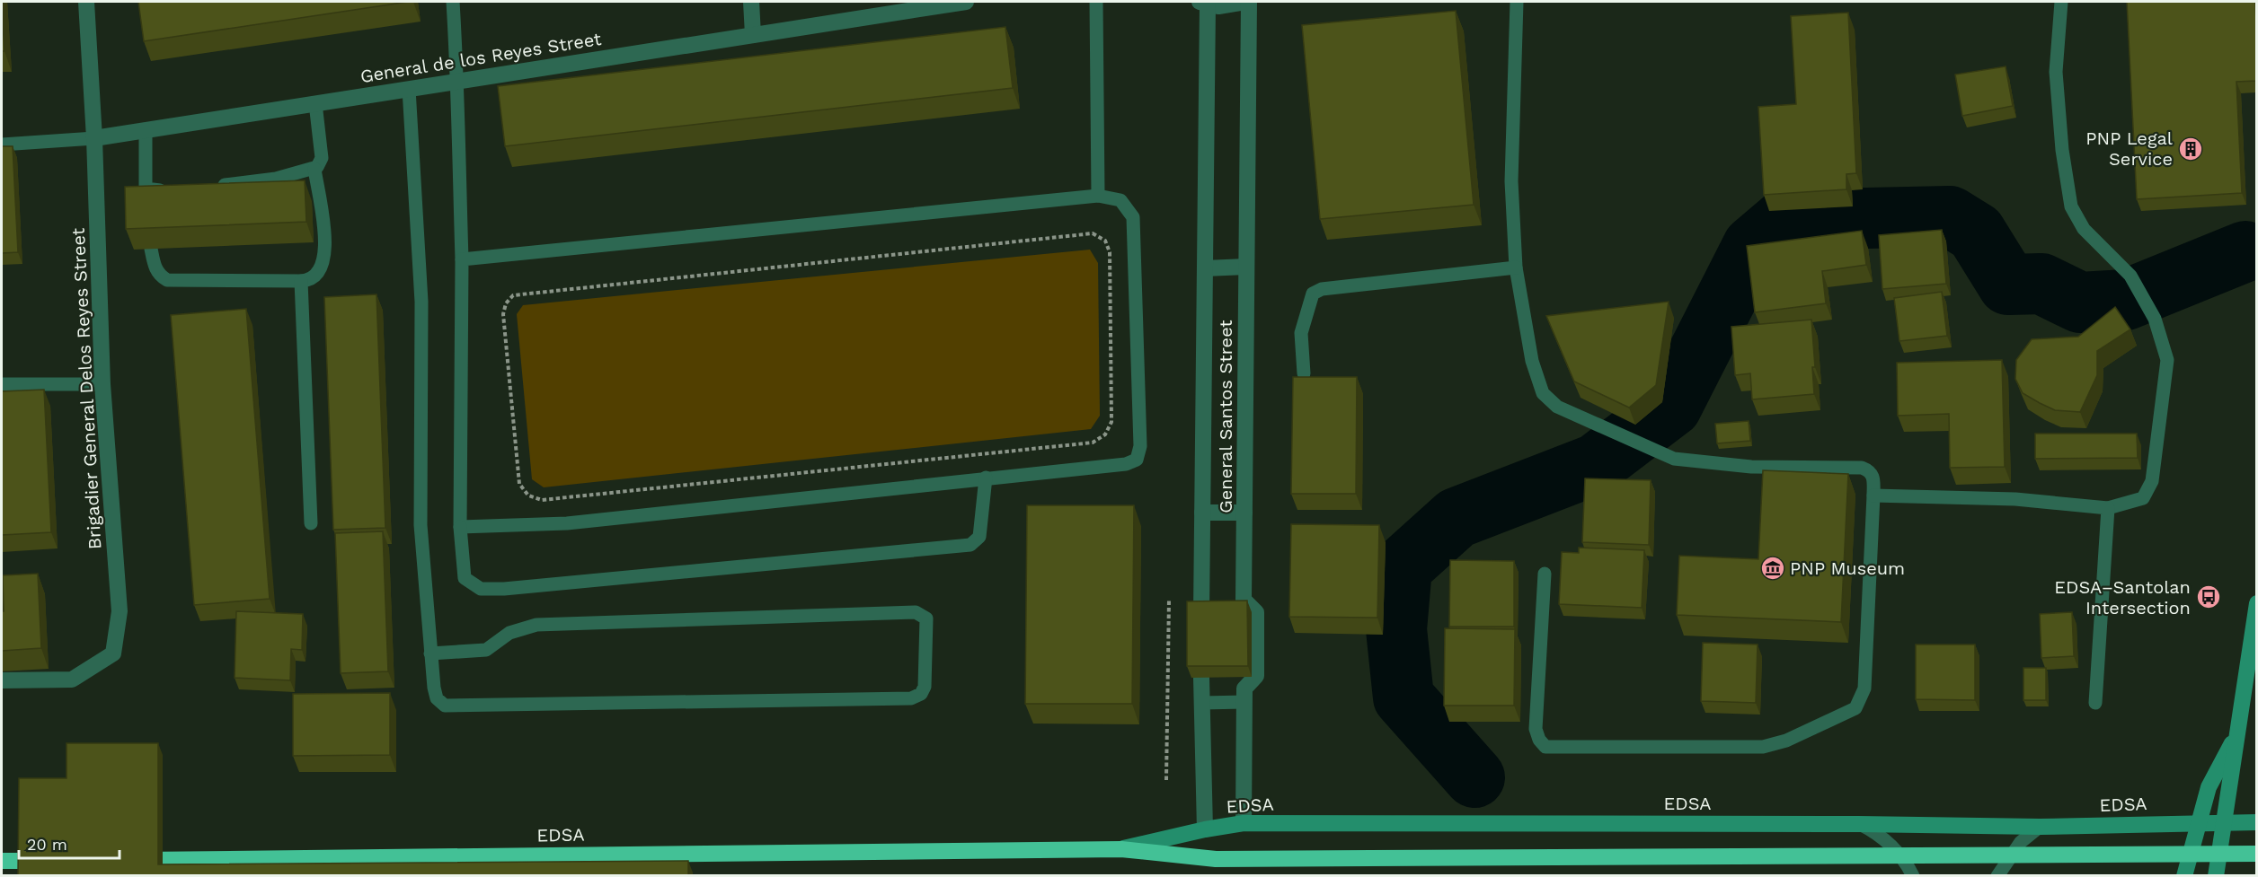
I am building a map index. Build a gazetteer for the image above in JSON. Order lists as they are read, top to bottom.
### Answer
{
  "streets": {
    "highway": ["EDSA"],
    "street": ["General de los Reyes Street", "Brigadier General Delos Reyes Street", "General Santos Street"]
  },
  "crossings": [
    ["General de los Reyes Street", "Brigadier General Delos Reyes Street"],
    ["General Santos Street", "EDSA"]
  ],
  "places": {
    "building": ["PNP Legal Service"],
    "museum": ["PNP Museum"],
    "bus stop": ["EDSA–Santolan Intersection"]
  },
  "scale_bar": "20 m"
}
